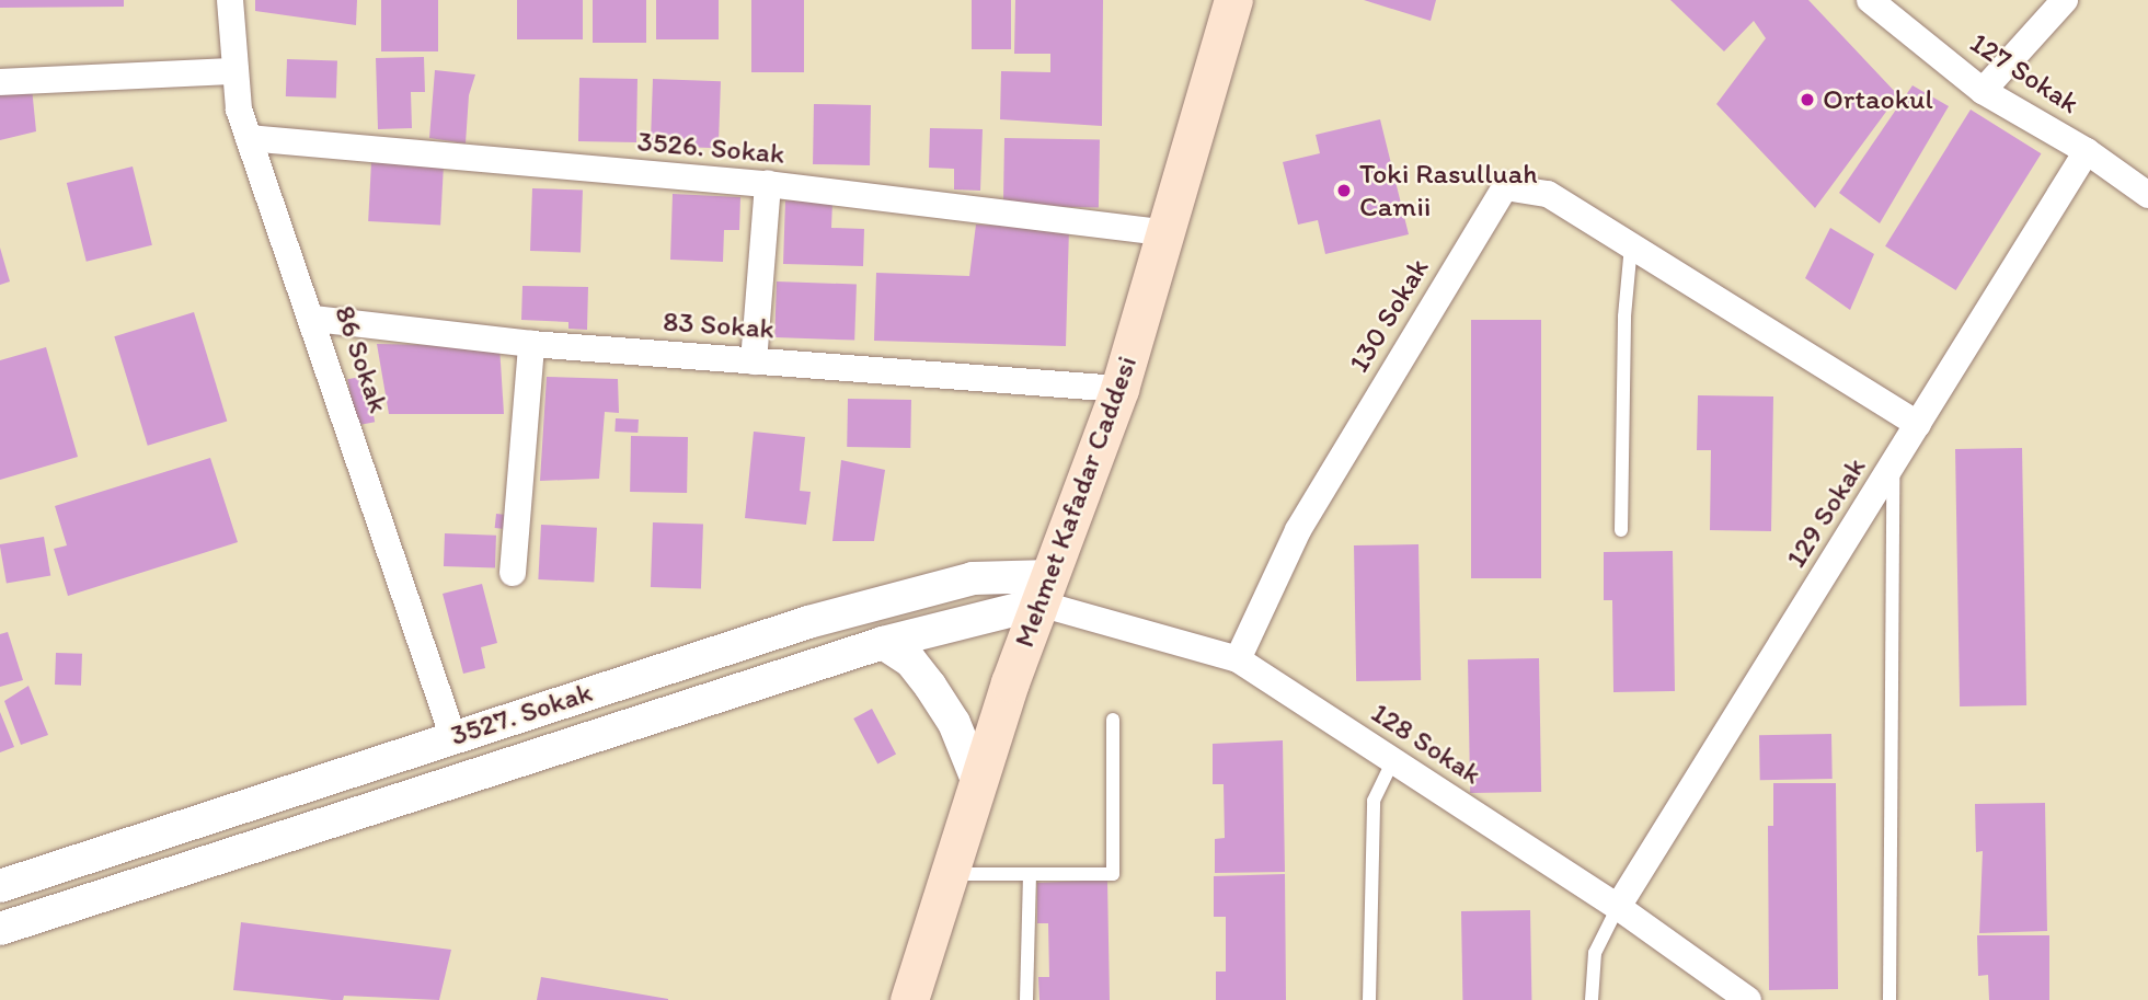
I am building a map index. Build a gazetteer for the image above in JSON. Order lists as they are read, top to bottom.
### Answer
{
  "streets": {
    "main road": ["Mehmet Kafadar Caddesi"],
    "street": [
      "127 Sokak",
      "3526. Sokak",
      "130 Sokak",
      "83 Sokak",
      "86 Sokak",
      "129 Sokak",
      "3527. Sokak",
      "128 Sokak"
    ]
  },
  "crossings": [
    ["127 Sokak", "129 Sokak"],
    ["3526. Sokak", "86 Sokak"],
    ["3526. Sokak", "Mehmet Kafadar Caddesi"],
    ["130 Sokak", "129 Sokak"],
    ["130 Sokak", "128 Sokak"],
    ["83 Sokak", "86 Sokak"],
    ["83 Sokak", "Mehmet Kafadar Caddesi"],
    ["86 Sokak", "3527. Sokak"],
    ["Mehmet Kafadar Caddesi", "3527. Sokak"],
    ["Mehmet Kafadar Caddesi", "128 Sokak"],
    ["129 Sokak", "128 Sokak"],
    ["3527. Sokak", "128 Sokak"]
  ],
  "places": ["Ortaokul", "Toki Rasulluah Camii"]
}
